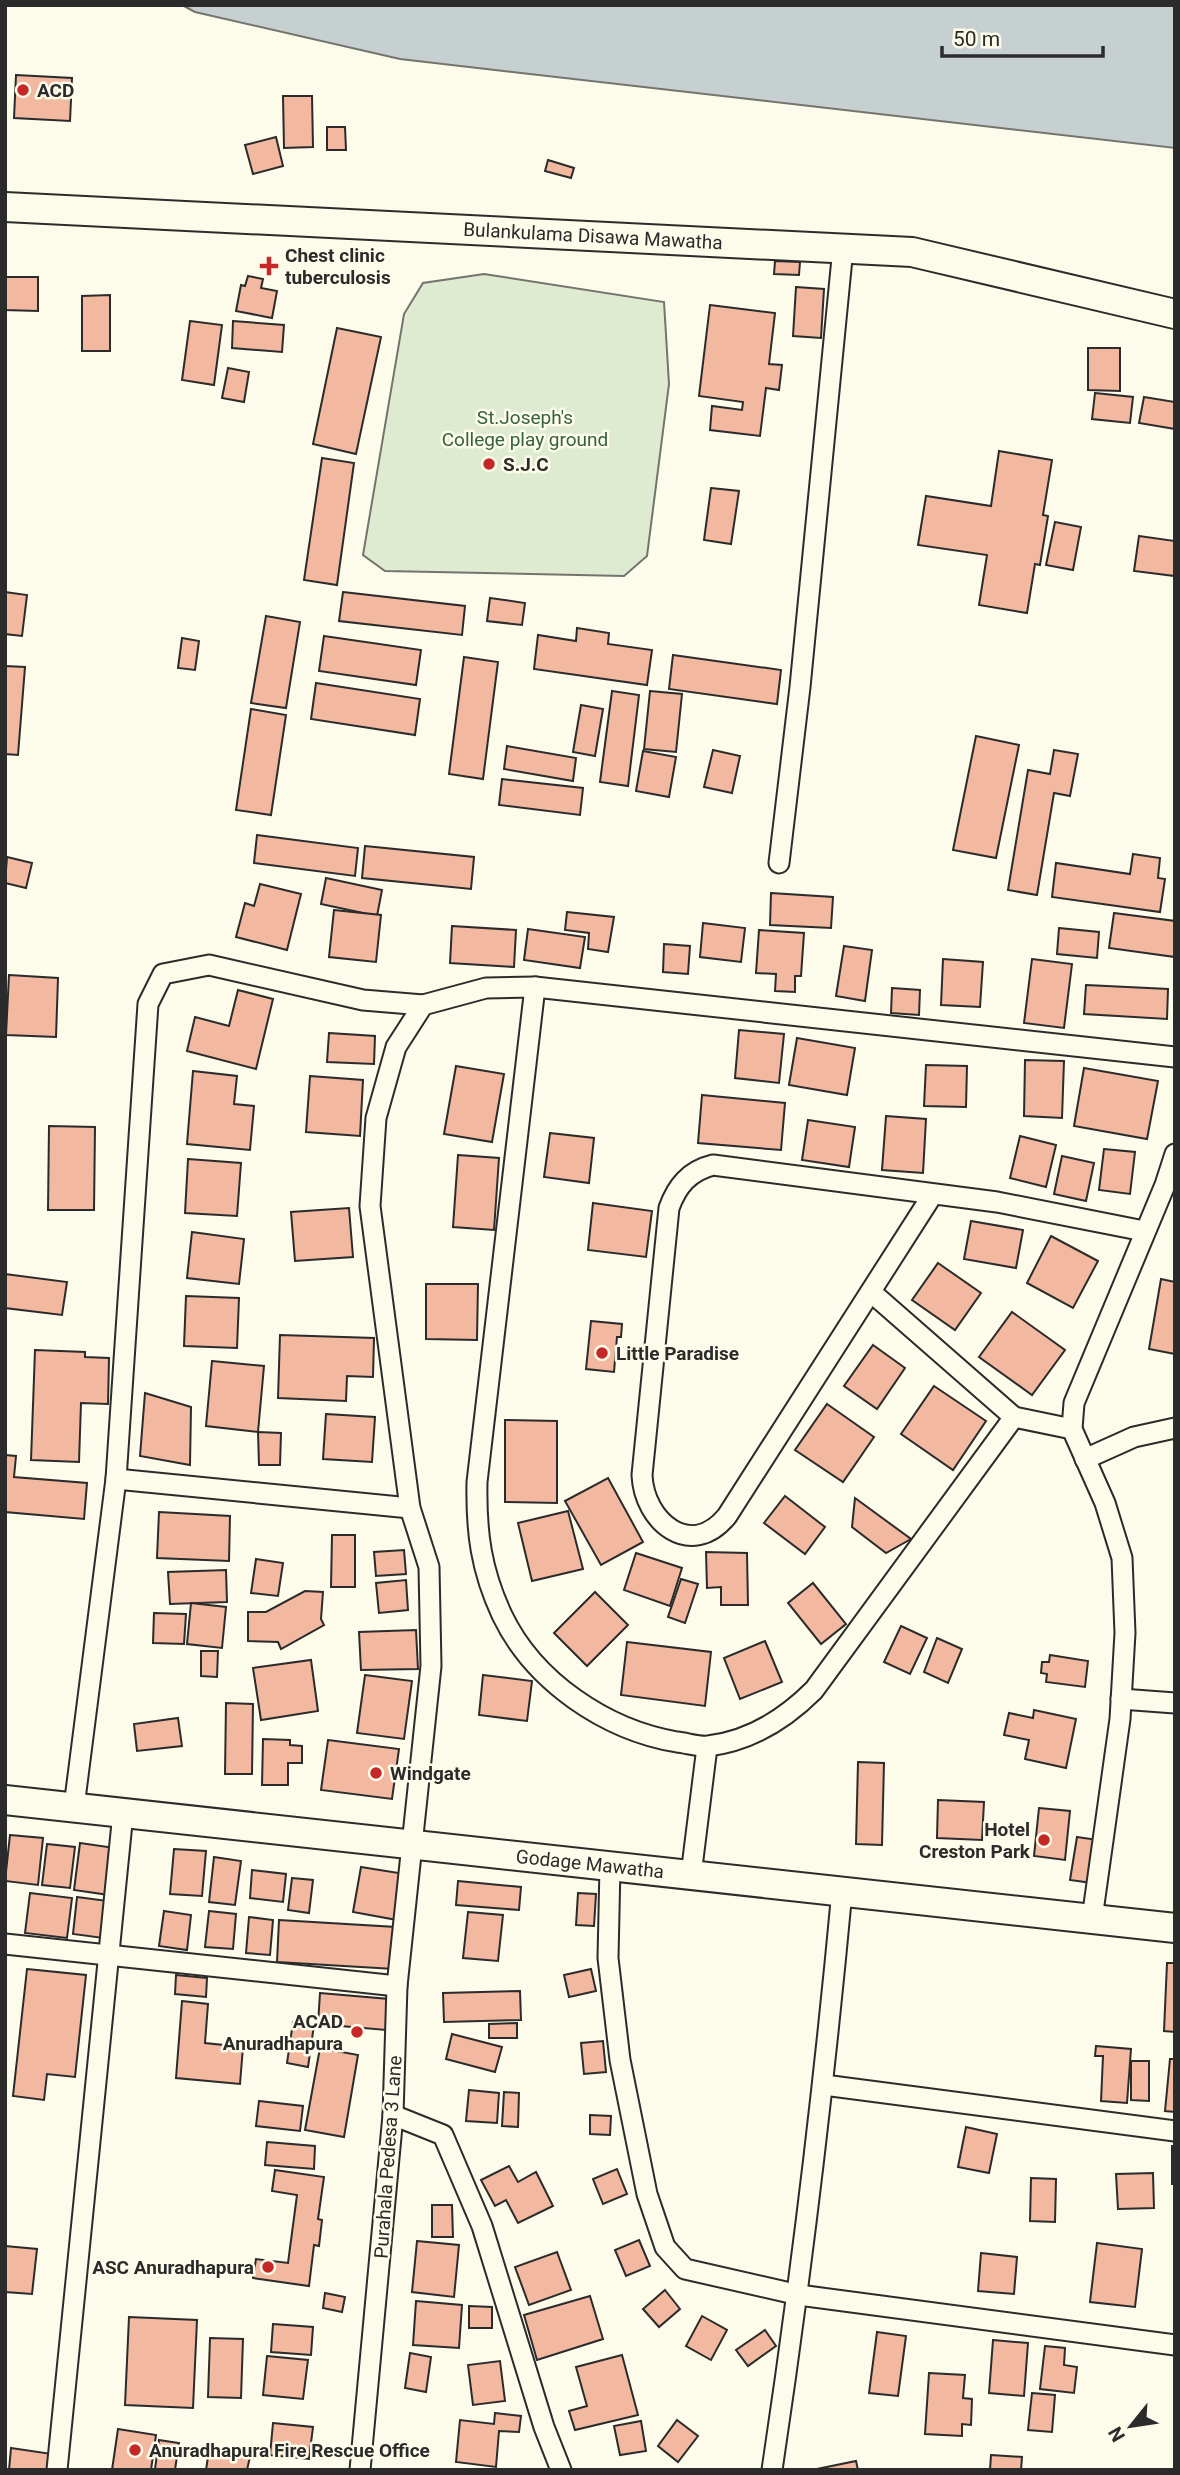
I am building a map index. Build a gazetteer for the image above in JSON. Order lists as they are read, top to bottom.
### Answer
{
  "streets": {
    "street": ["Bulankulama Disawa Mawatha", "Godage Mawatha", "Purahala Pedesa 3 Lane"]
  },
  "crossings": [
    ["Godage Mawatha", "Purahala Pedesa 3 Lane"]
  ],
  "parks": ["St.Joseph's College play ground"],
  "places": {
    "other": [
      "ACD",
      "S.J.C",
      "Little Paradise",
      "Windgate",
      "Hotel Creston Park",
      "ACAD Anuradhapura",
      "ASC Anuradhapura",
      "Anuradhapura Fire Rescue Office"
    ],
    "health": ["Chest clinic tuberculosis"]
  },
  "scale_bar": "50 m",
  "north": "bottom left"
}
